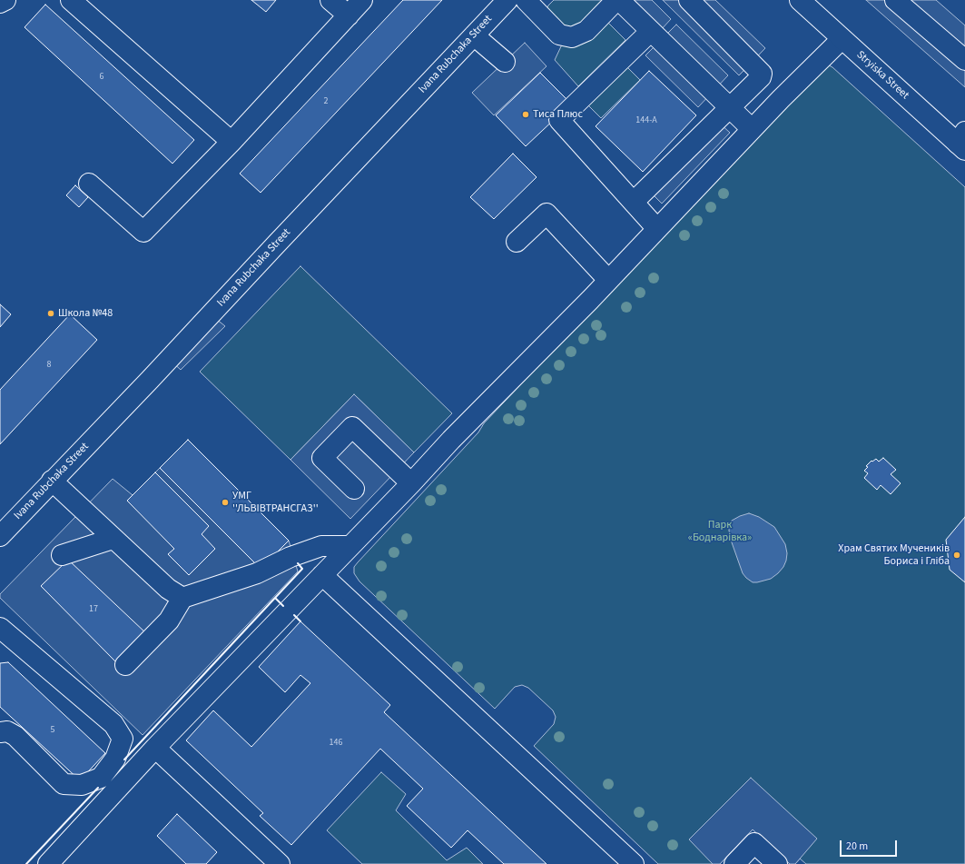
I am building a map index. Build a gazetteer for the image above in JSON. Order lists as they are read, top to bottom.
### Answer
{
  "streets": {
    "street": ["Ivana Rubchaka Street", "Stryiska Street"]
  },
  "parks": ["Парк «Боднарівка»"],
  "places": [
    "Тиса Плюс",
    "Школа №48",
    "УМГ ''ЛЬВІВТРАНСГАЗ''",
    "Храм Святих Мучеників Бориса і Гліба"
  ],
  "house_numbers": [
    "6",
    "2",
    "144-А",
    "8",
    "17",
    "5",
    "146"
  ],
  "scale_bar": "20 m"
}
